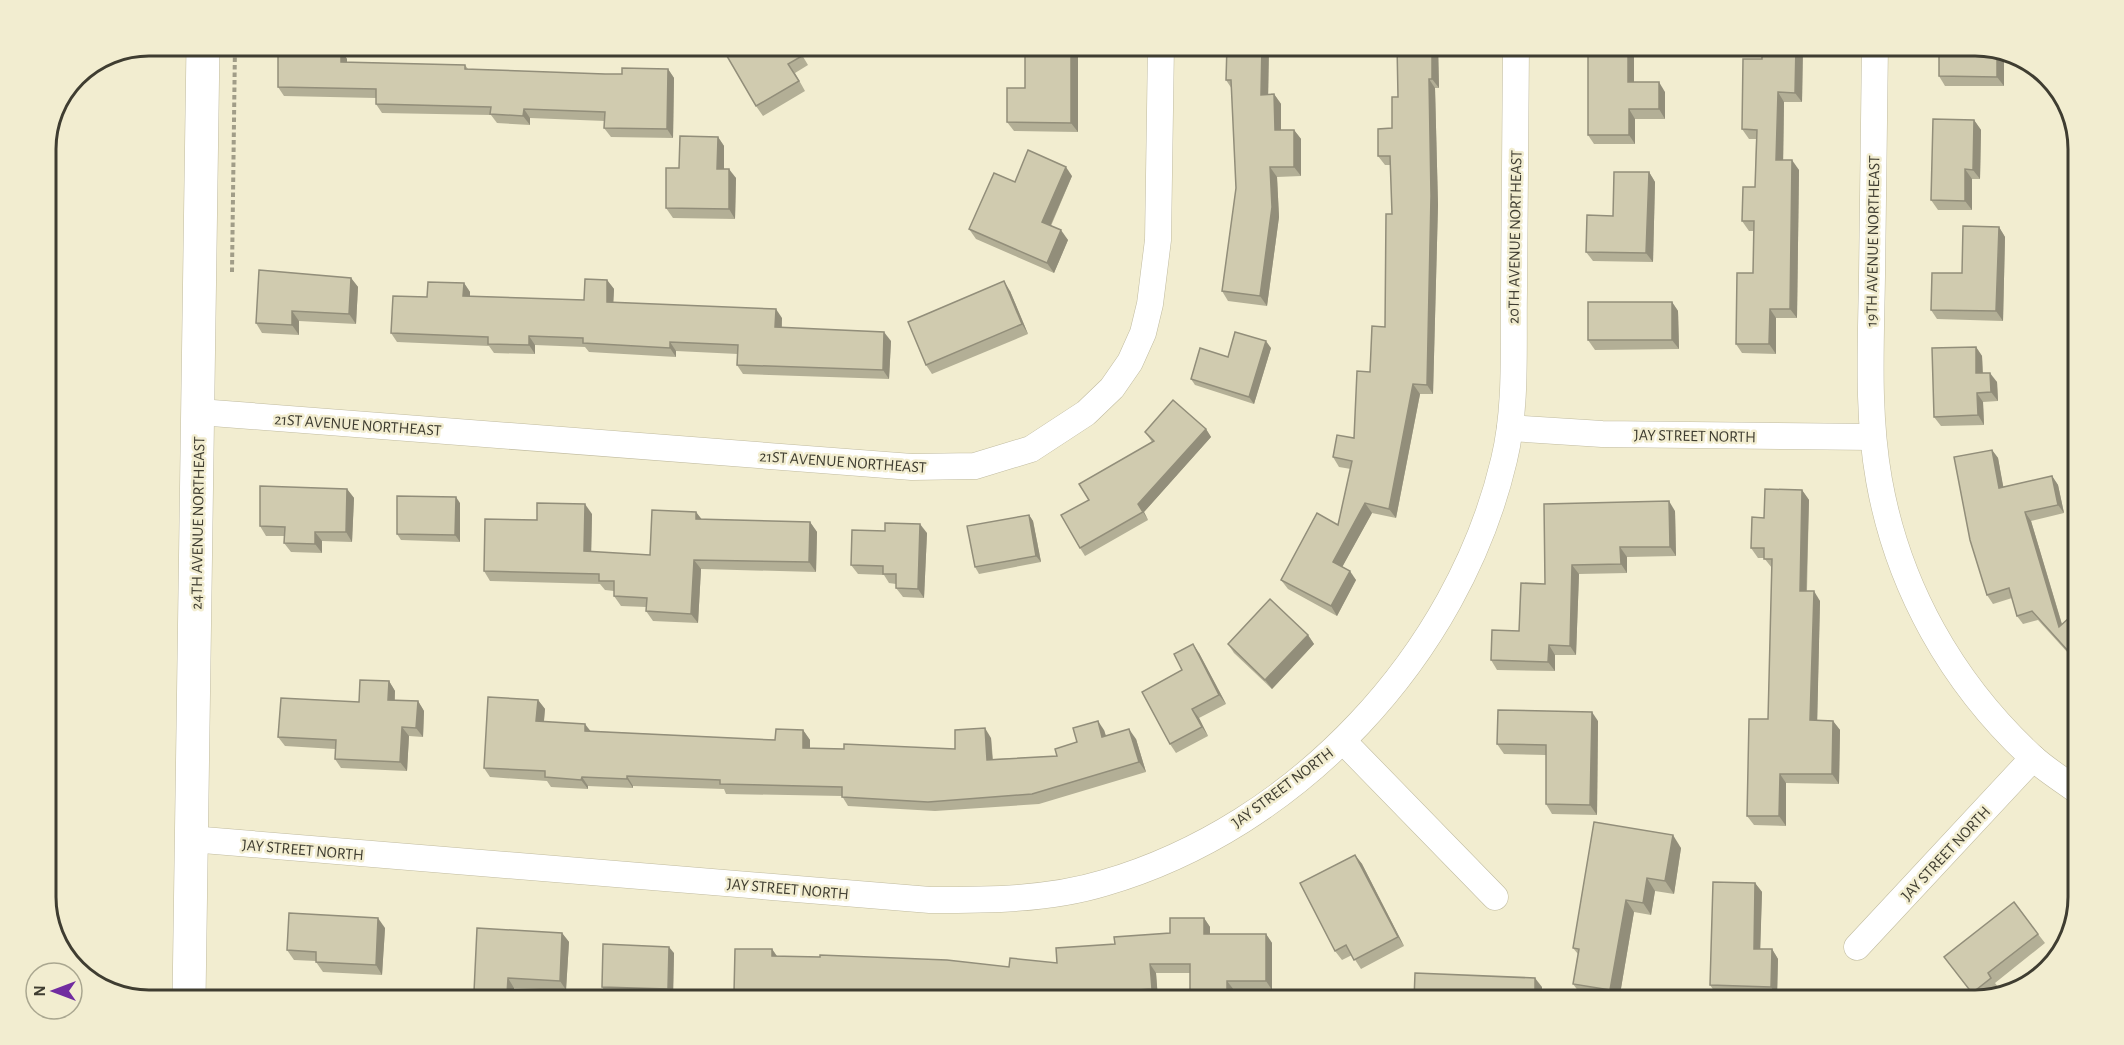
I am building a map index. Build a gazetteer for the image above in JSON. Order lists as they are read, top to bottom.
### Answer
{
  "streets": {
    "main road": ["24TH AVENUE NORTHEAST"],
    "street": [
      "20TH AVENUE NORTHEAST",
      "19TH AVENUE NORTHEAST",
      "21ST AVENUE NORTHEAST",
      "JAY STREET NORTH"
    ]
  },
  "crossings": [
    ["20TH AVENUE NORTHEAST", "JAY STREET NORTH"],
    ["19TH AVENUE NORTHEAST", "JAY STREET NORTH"],
    ["21ST AVENUE NORTHEAST", "24TH AVENUE NORTHEAST"],
    ["JAY STREET NORTH", "24TH AVENUE NORTHEAST"]
  ],
  "north": "left"
}
